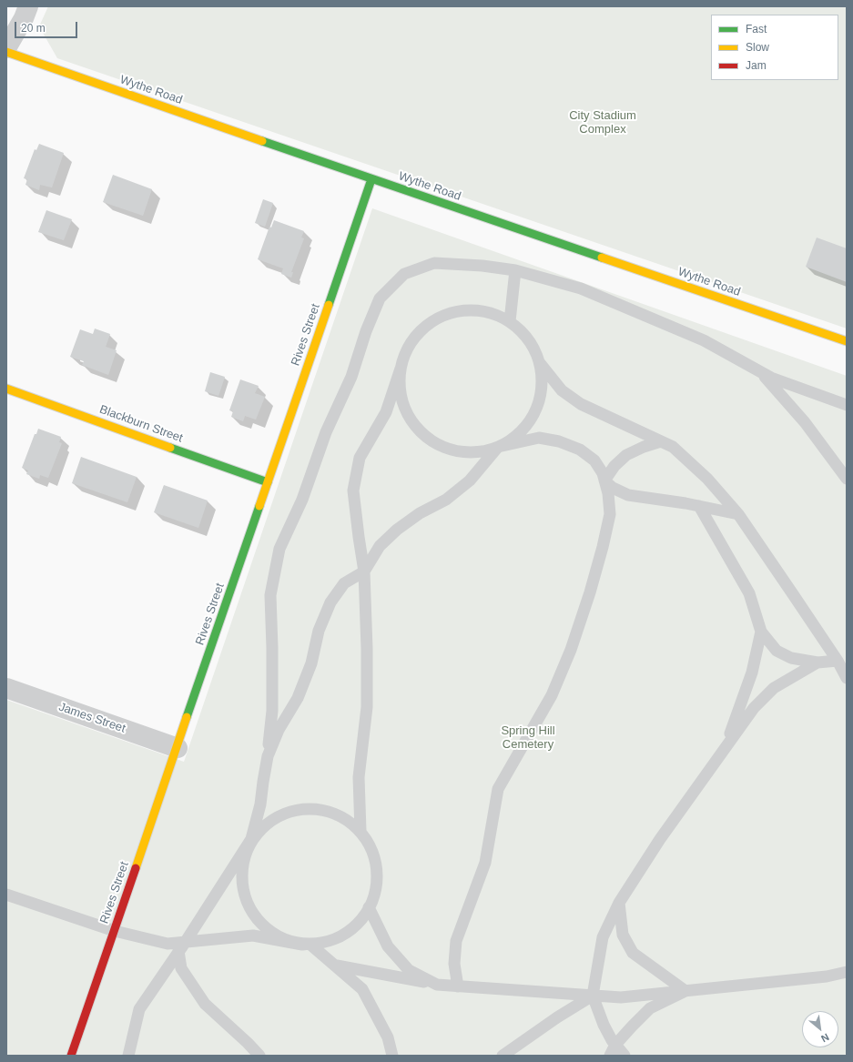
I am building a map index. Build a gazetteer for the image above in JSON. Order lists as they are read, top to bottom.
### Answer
{
  "streets": {
    "street": [
      "Wythe Road",
      "Rives Street",
      "Blackburn Street",
      "James Street"
    ]
  },
  "crossings": [
    ["Wythe Road", "Rives Street"],
    ["Rives Street", "Blackburn Street"],
    ["Rives Street", "James Street"]
  ],
  "parks": ["City Stadium Complex", "Spring Hill Cemetery"],
  "legend": ["Fast", "Slow", "Jam"],
  "scale_bar": "20 m",
  "north": "bottom right"
}
